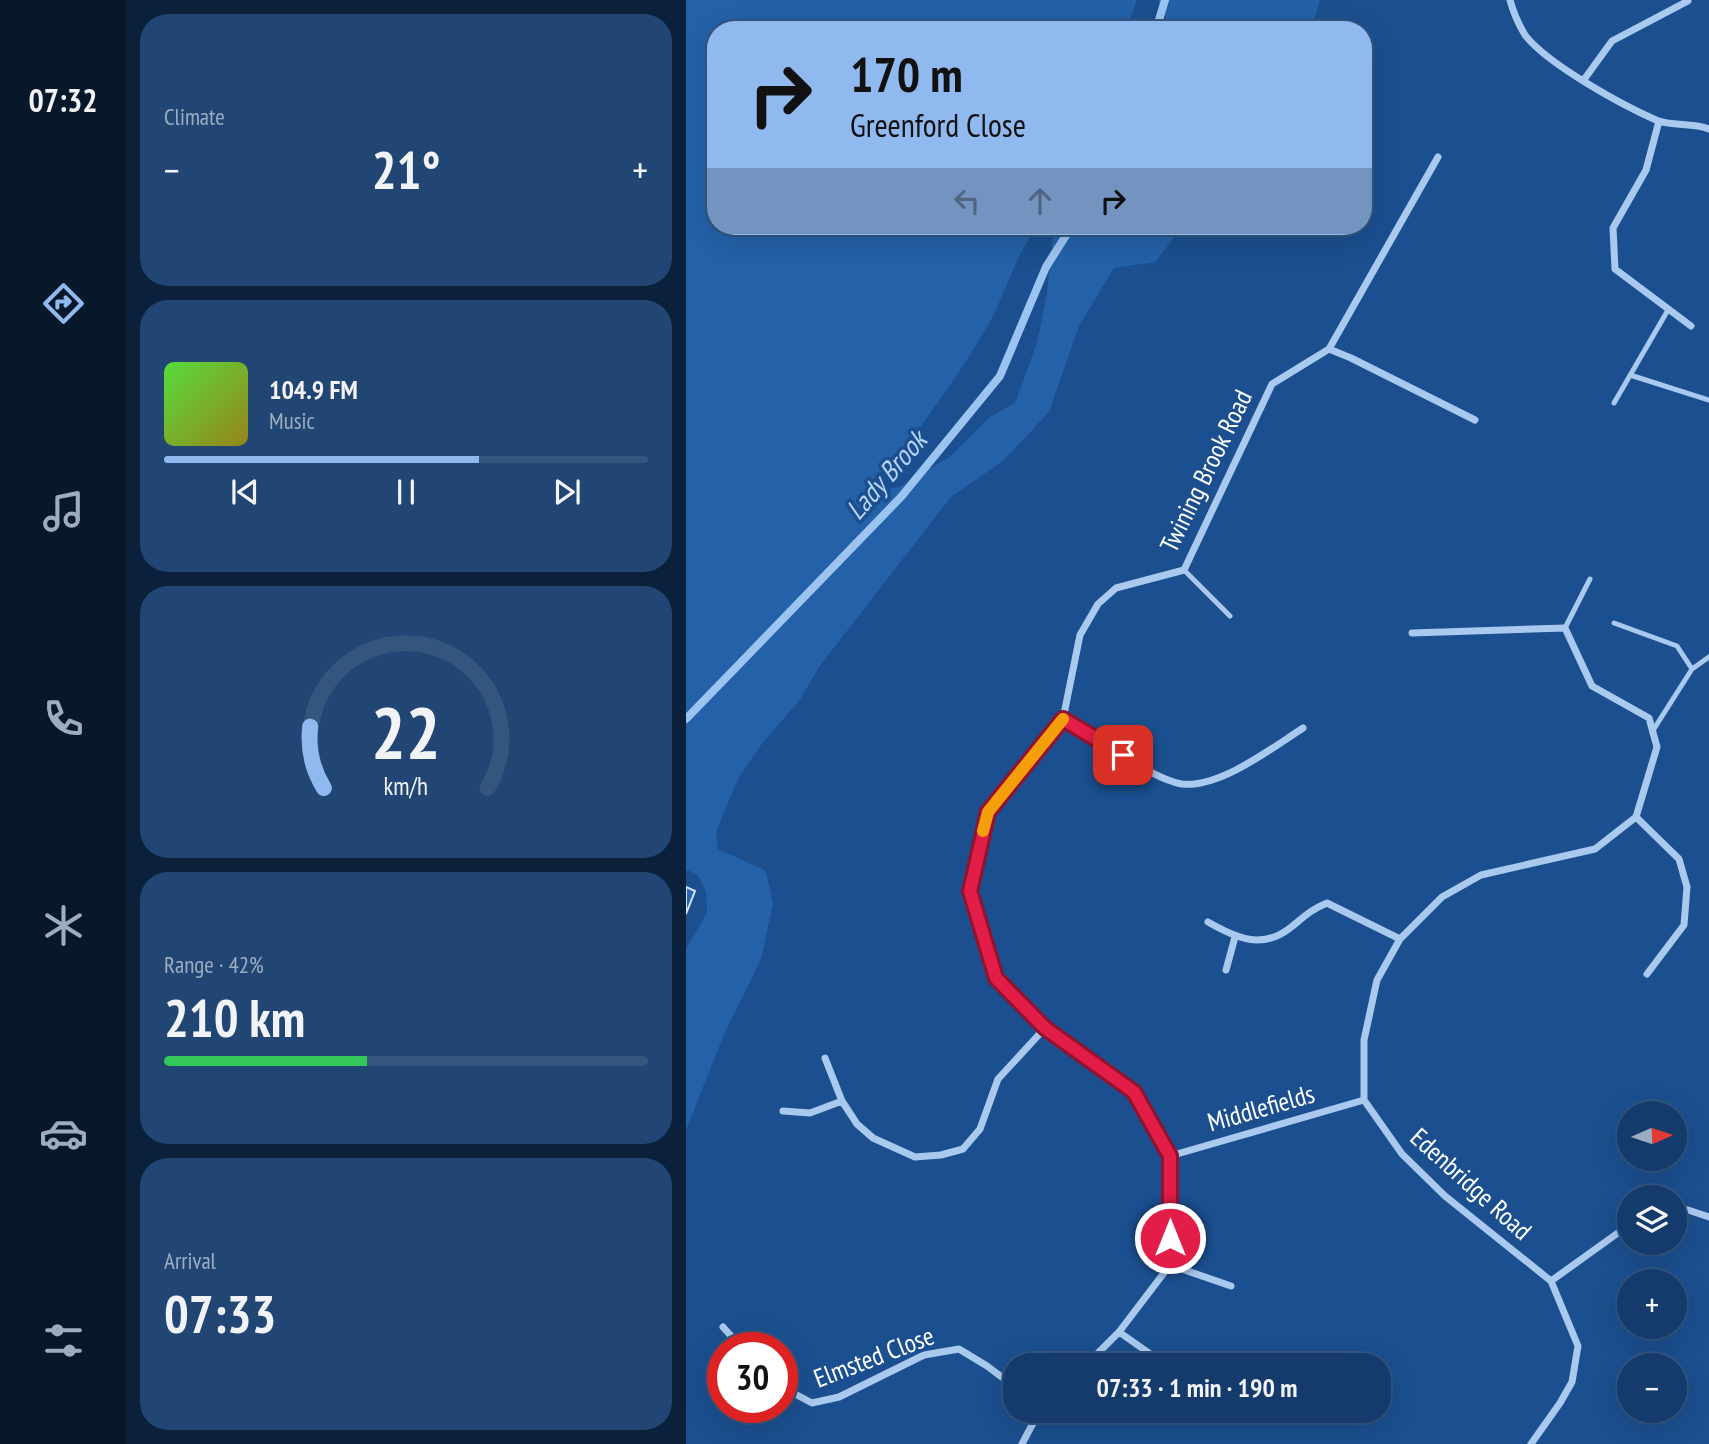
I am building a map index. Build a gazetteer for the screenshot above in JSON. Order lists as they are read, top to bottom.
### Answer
{
  "streets": {
    "street": [
      "Twining Brook Road",
      "Middlefields",
      "Edenbridge Road",
      "Elmsted Close"
    ]
  },
  "crossings": [
    ["Twining Brook Road", "Middlefields"],
    ["Middlefields", "Edenbridge Road"]
  ],
  "water": ["Lady Brook"],
  "north": "right",
  "page": {
    "tabs": "07:32",
    "tile": [
      "Climate",
      ["Range · 42%", "210 km"],
      ["Arrival", "07:33"]
    ],
    "turn": ["170 m", "Greenford Close"],
    "heat": ["−", "21°", "+"],
    "song": ["104.9 FM", "Music"],
    "map_buttons": ["+", "−"],
    "limit": "30",
    "trip": "07:33 · 1 min · 190 m",
    "gauge": ["22", "km/h"]
  }
}
